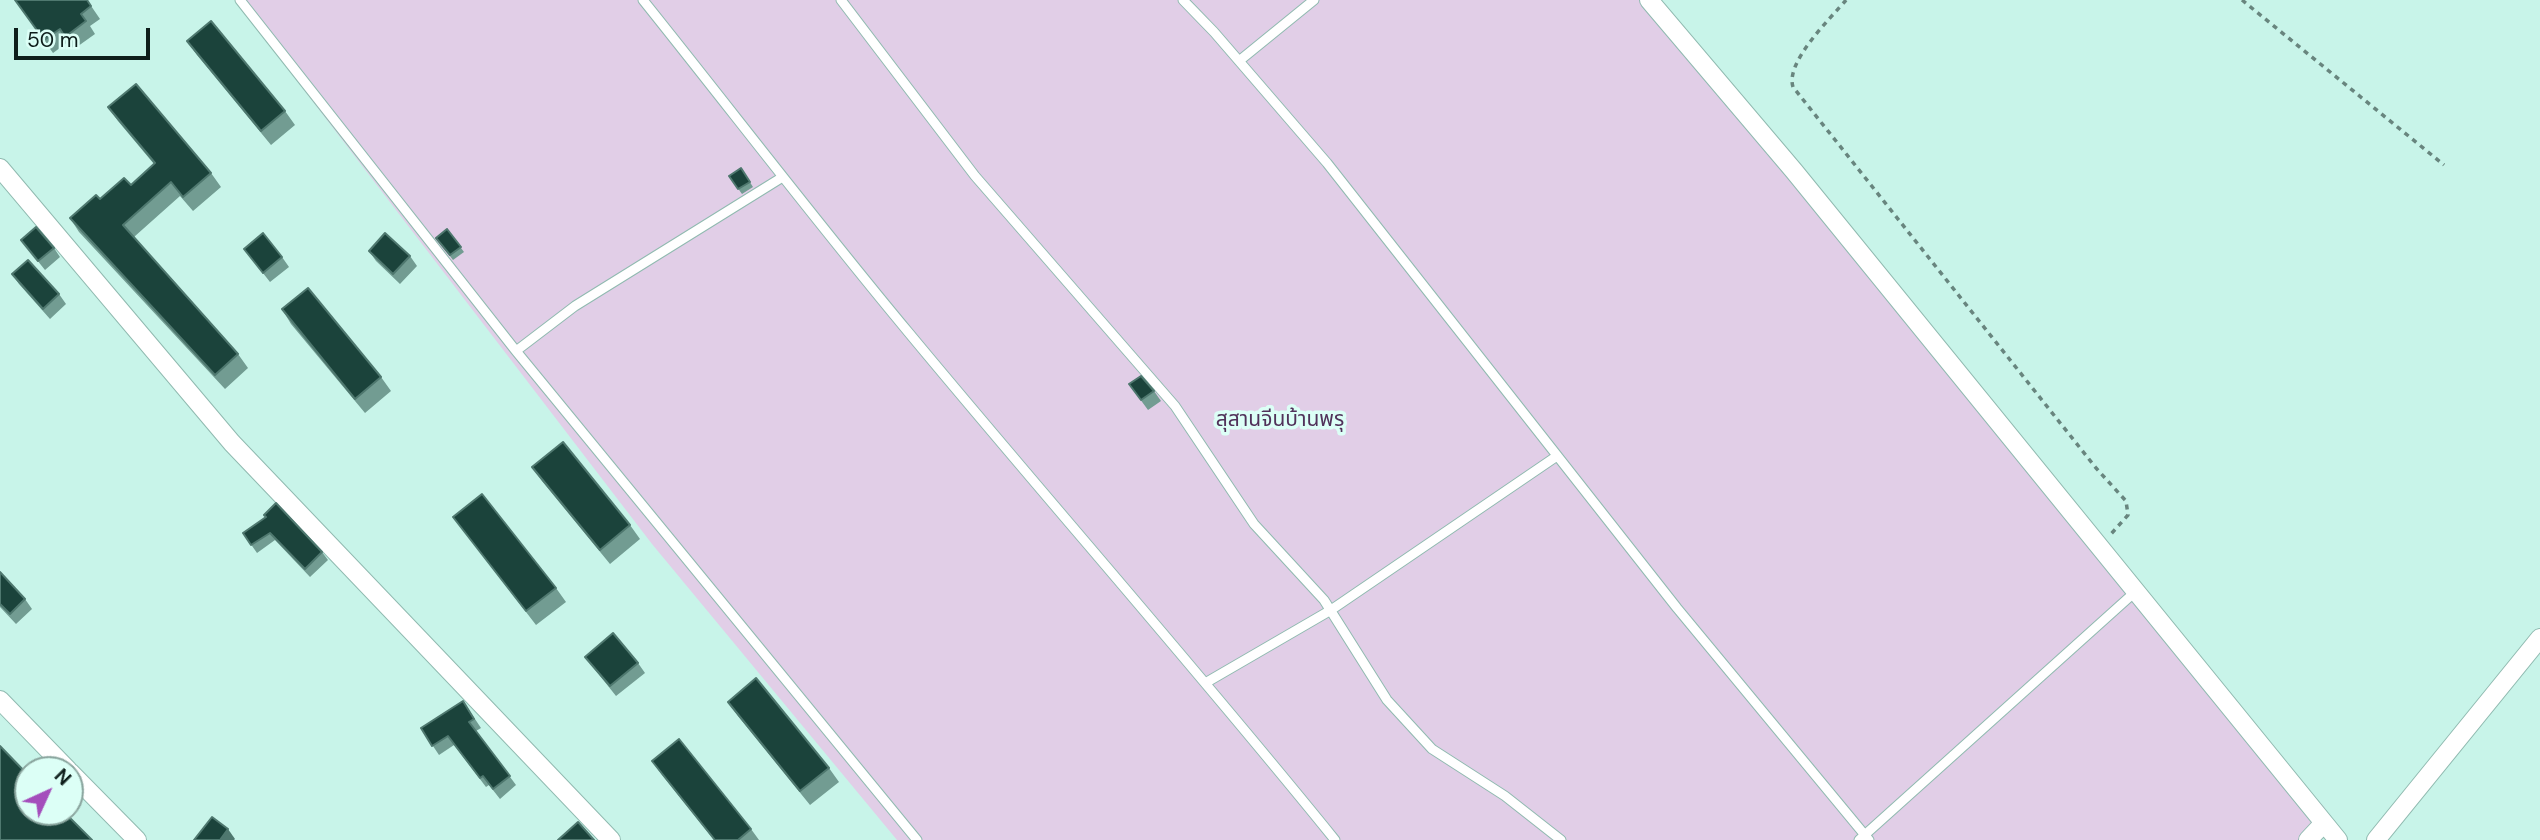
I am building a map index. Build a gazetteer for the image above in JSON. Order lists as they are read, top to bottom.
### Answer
{
  "parks": ["สุสานจีนบ้านพรุ"],
  "scale_bar": "50 m",
  "north": "top right"
}
